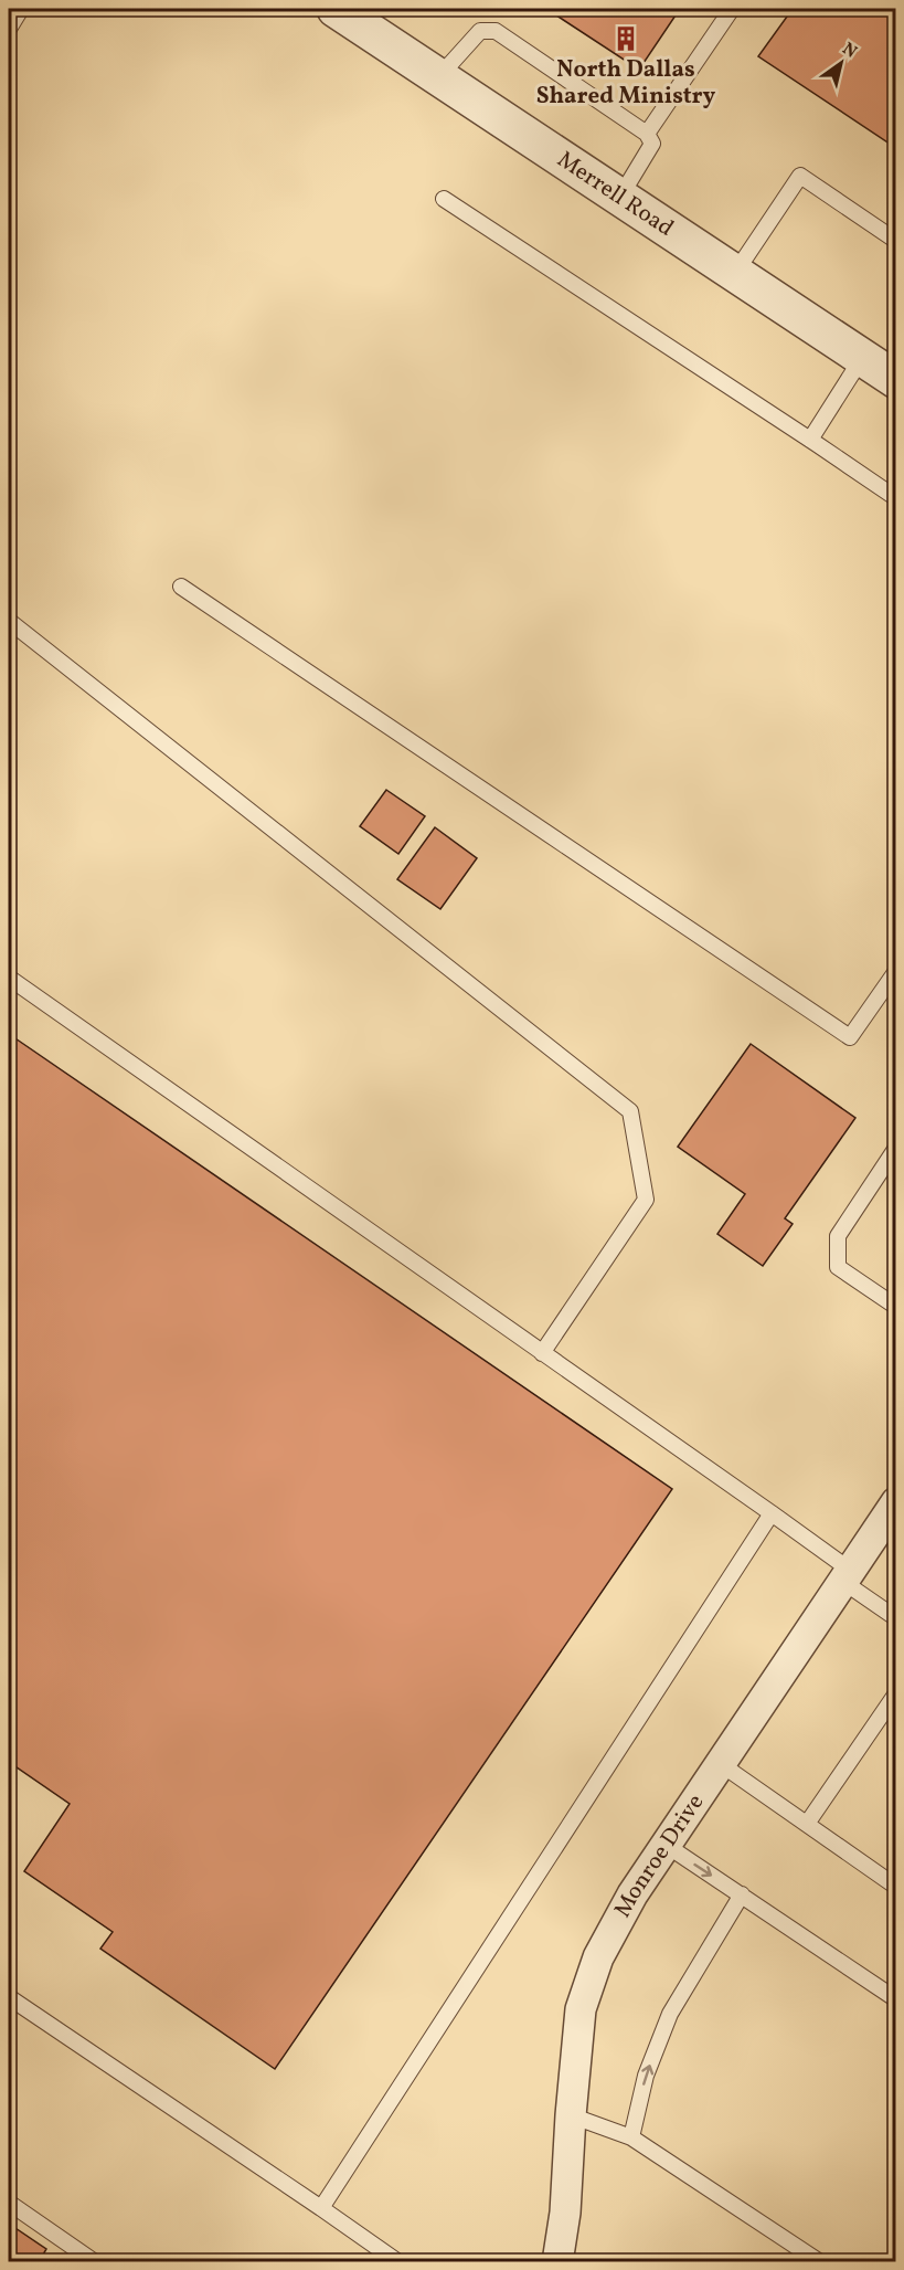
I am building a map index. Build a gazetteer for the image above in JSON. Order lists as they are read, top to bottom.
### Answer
{
  "streets": {
    "street": ["Merrell Road", "Monroe Drive"]
  },
  "places": {
    "building": ["North Dallas Shared Ministry"]
  },
  "north": "top right"
}
